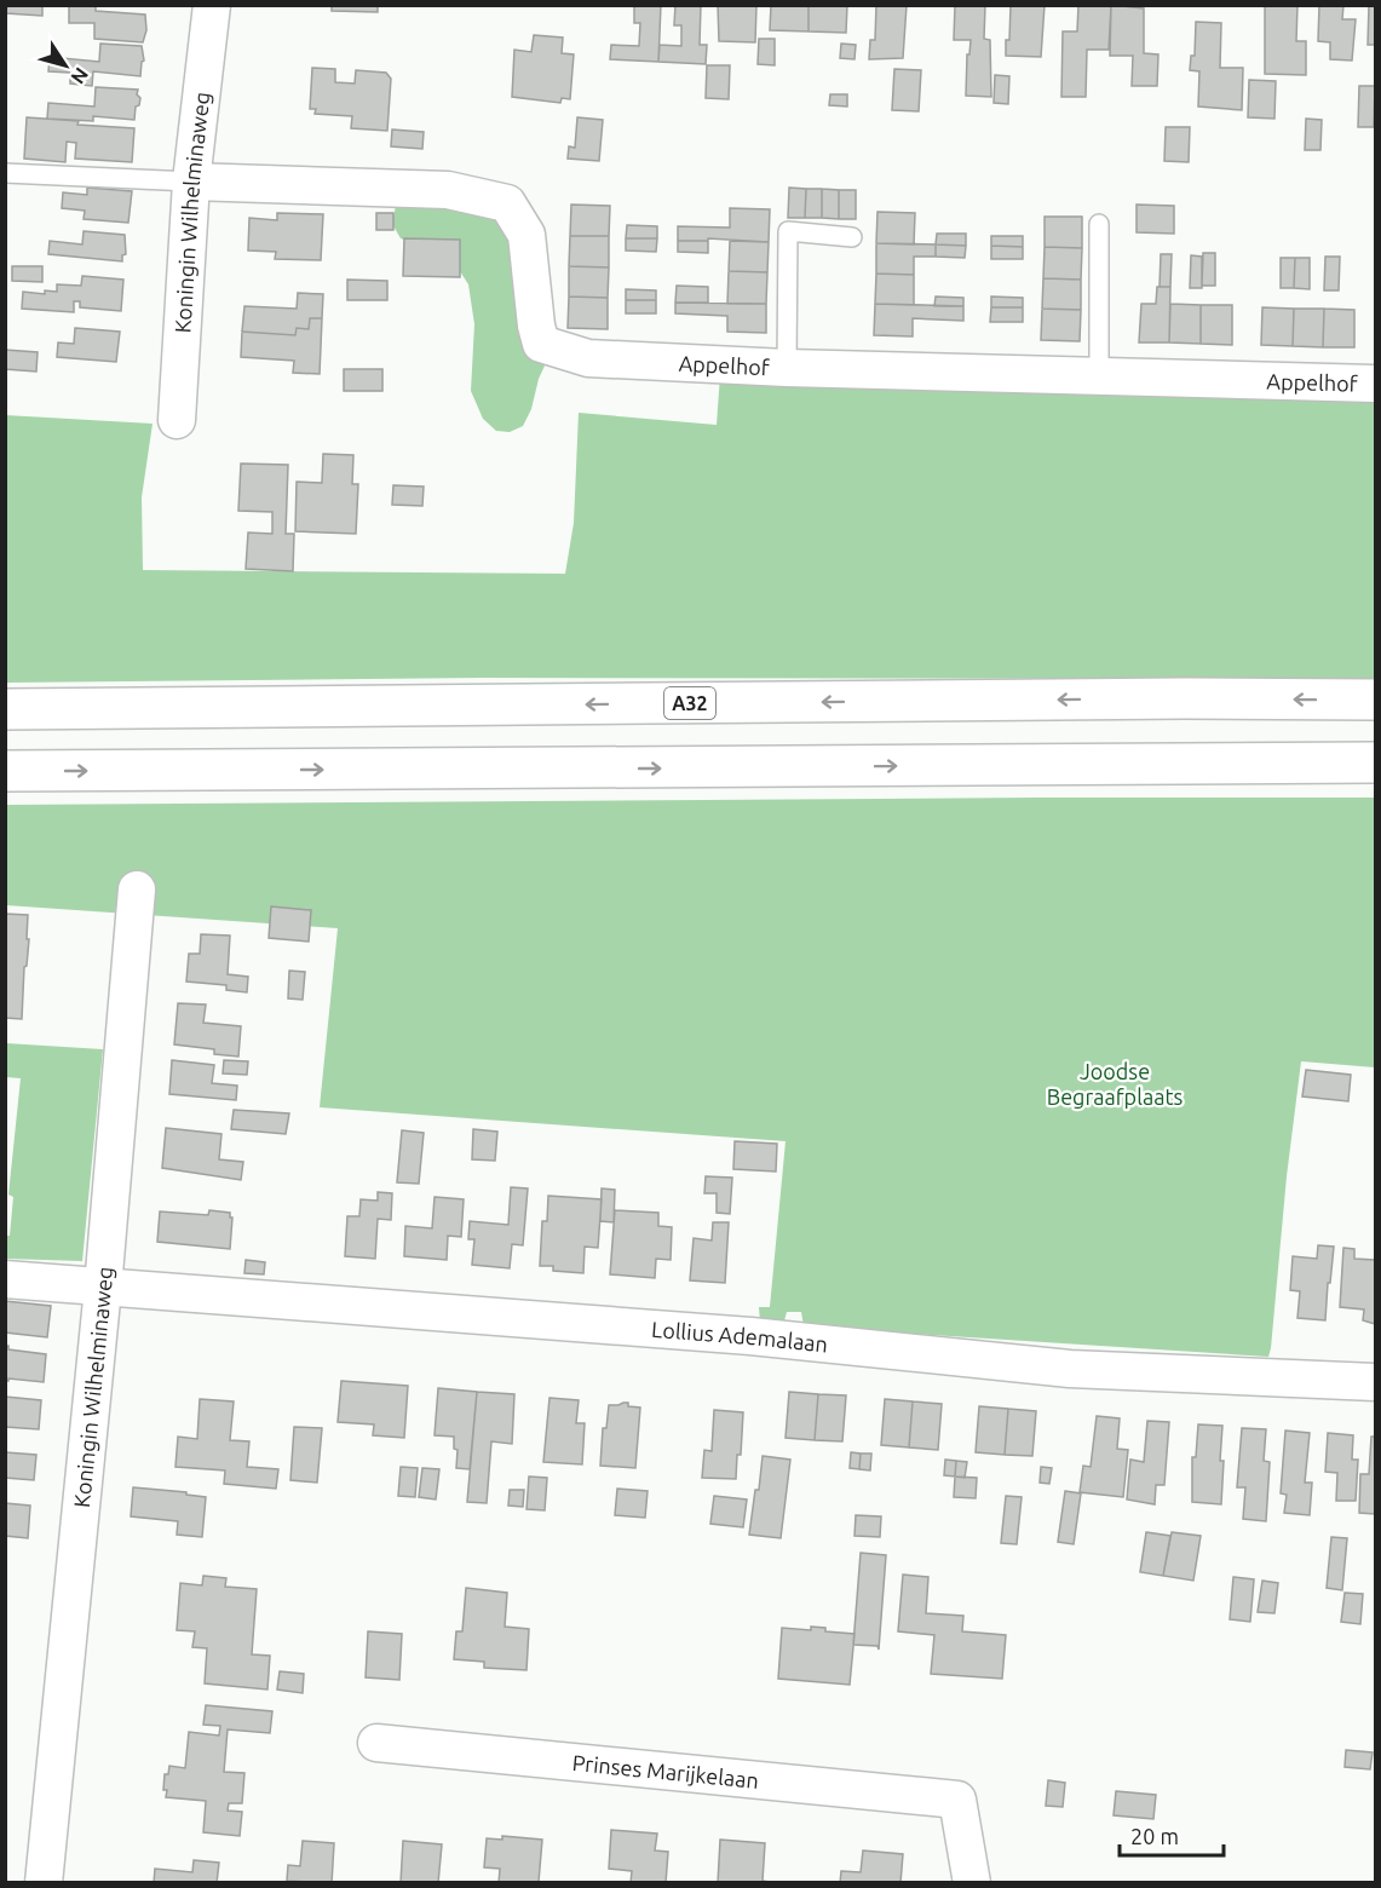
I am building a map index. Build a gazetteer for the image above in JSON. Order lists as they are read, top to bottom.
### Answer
{
  "streets": {
    "highway": ["A32"],
    "street": [
      "Koningin Wilhelminaweg",
      "Appelhof",
      "Lollius Ademalaan",
      "Prinses Marijkelaan"
    ]
  },
  "crossings": [
    ["Koningin Wilhelminaweg", "Appelhof"],
    ["Koningin Wilhelminaweg", "Lollius Ademalaan"]
  ],
  "parks": ["Joodse Begraafplaats"],
  "scale_bar": "20 m",
  "north": "bottom right"
}
